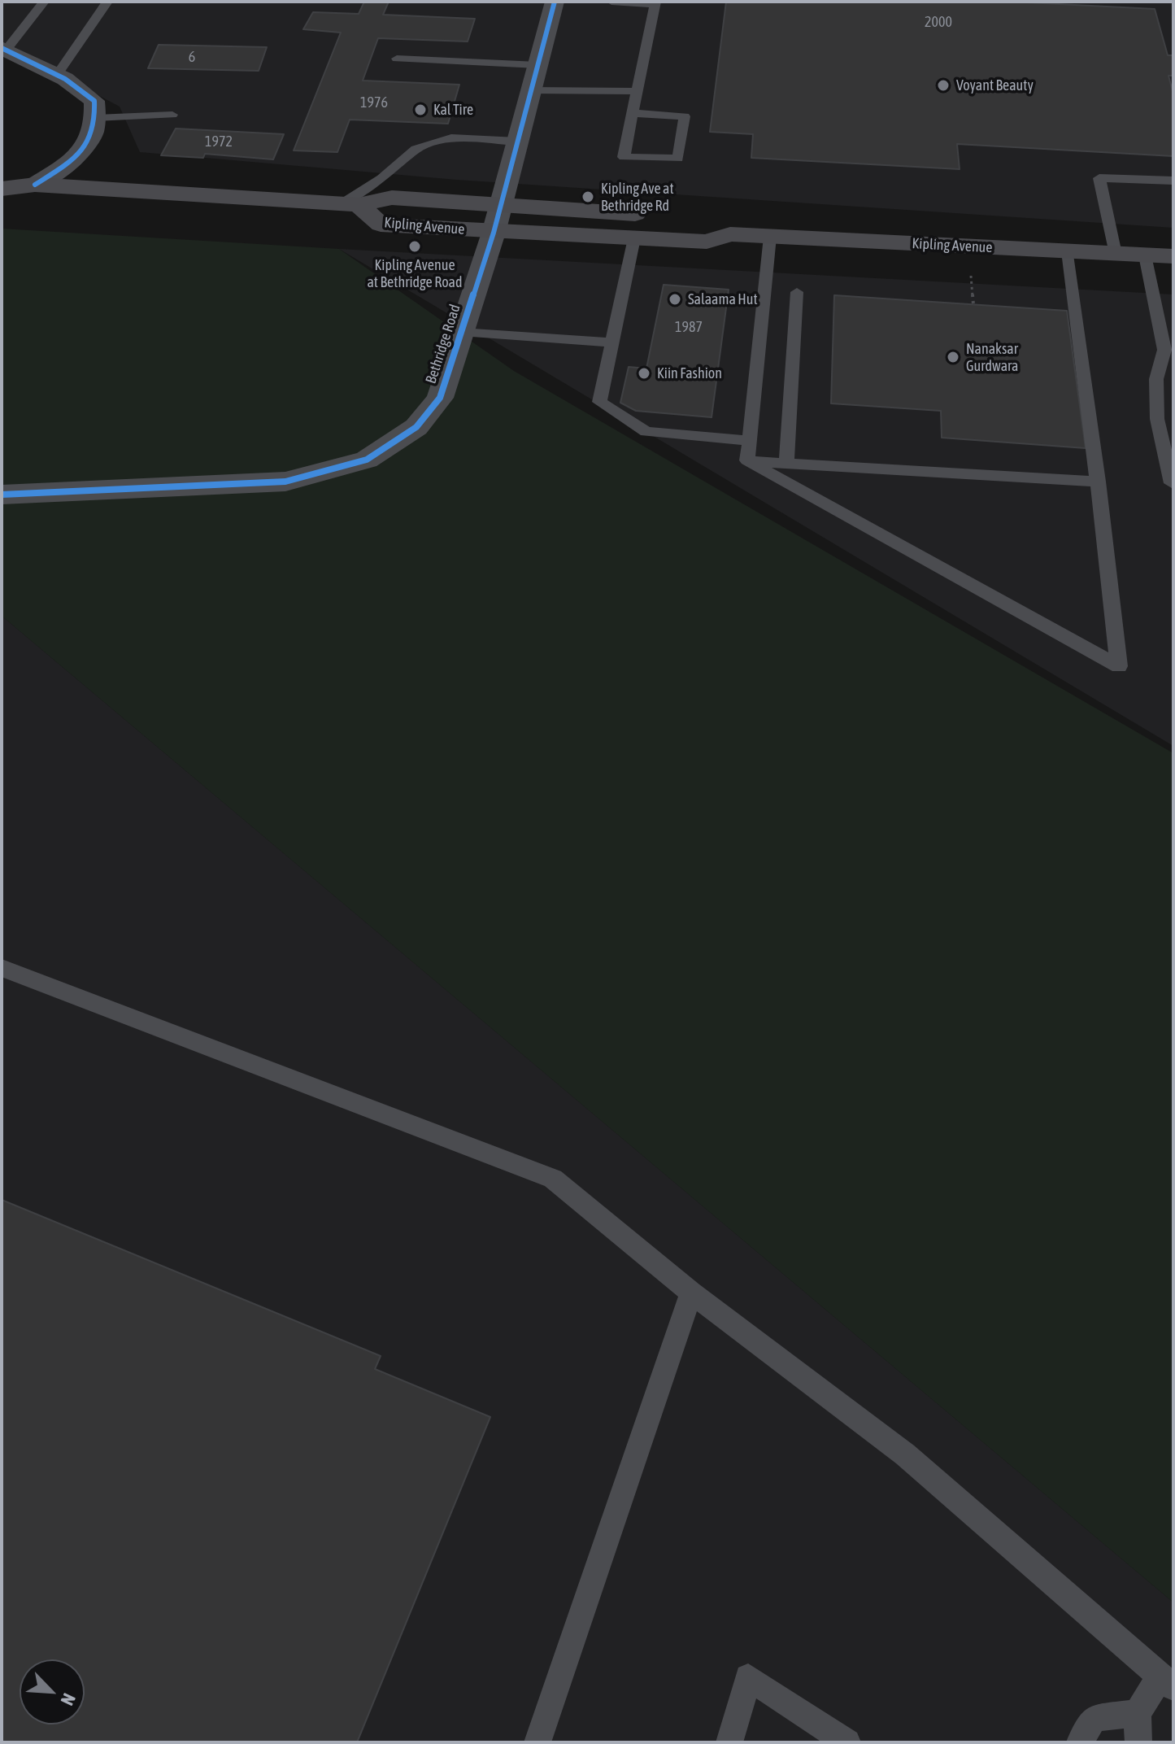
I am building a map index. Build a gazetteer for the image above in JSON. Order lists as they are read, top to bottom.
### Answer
{
  "streets": {
    "main road": ["Kipling Avenue"],
    "street": ["Bethridge Road"]
  },
  "crossings": [
    ["Kipling Avenue", "Bethridge Road"]
  ],
  "places": [
    "Voyant Beauty",
    "Kal Tire",
    "Kipling Ave at Bethridge Rd",
    "Kipling Avenue at Bethridge Road",
    "Salaama Hut",
    "Nanaksar Gurdwara",
    "Kiin Fashion"
  ],
  "house_numbers": [
    "2000",
    "6",
    "1976",
    "1972",
    "1987"
  ],
  "north": "bottom right"
}
